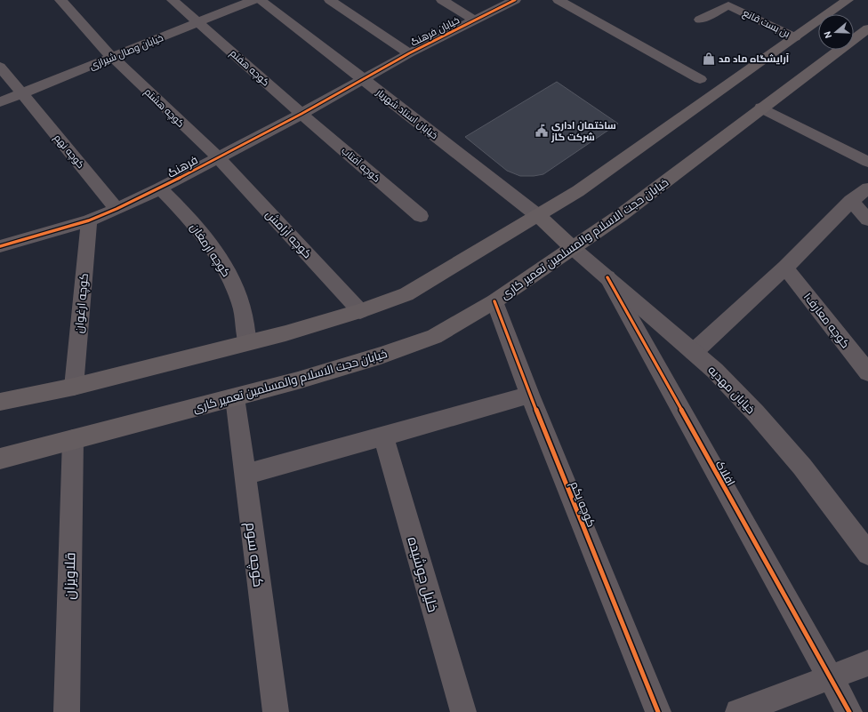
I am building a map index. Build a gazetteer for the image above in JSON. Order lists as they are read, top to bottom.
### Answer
{
  "streets": {
    "main road": ["خیابان حجت الاسلام والمسلمین تعمیر کاری"],
    "street": [
      "بن بست قانع",
      "خیابان فرهنگ",
      "خیابان وصال شیرازی",
      "کوچه هفتم",
      "کوچه هشتم",
      "خیابان استاد شهریار",
      "کوچه نهم",
      "کوچه آفتاب",
      "فرهنگ",
      "کوچه آرامش",
      "کوچه ارمغان",
      "کوچه ارغوان",
      "کوچه معارف۱",
      "خیابان مهدیه",
      "افلاک",
      "کوچه یکم",
      "کوچه سوم",
      "خلیل جوشیده",
      "قلاویزان"
    ]
  },
  "crossings": [
    ["خیابان فرهنگ", "خیابان استاد شهریار"],
    ["خیابان فرهنگ", "فرهنگ"],
    ["خیابان وصال شیرازی", "کوچه هفتم"],
    ["خیابان وصال شیرازی", "کوچه هشتم"],
    ["خیابان وصال شیرازی", "کوچه نهم"],
    ["کوچه هفتم", "کوچه آفتاب"],
    ["کوچه هفتم", "فرهنگ"],
    ["کوچه هشتم", "فرهنگ"],
    ["کوچه هشتم", "کوچه آرامش"],
    ["خیابان استاد شهریار", "فرهنگ"],
    ["کوچه نهم", "فرهنگ"],
    ["کوچه آفتاب", "فرهنگ"],
    ["فرهنگ", "کوچه آرامش"],
    ["فرهنگ", "کوچه ارمغان"],
    ["فرهنگ", "کوچه ارغوان"],
    ["خیابان حجت الاسلام والمسلمین تعمیر کاری", "خیابان مهدیه"],
    ["خیابان حجت الاسلام والمسلمین تعمیر کاری", "کوچه یکم"],
    ["خیابان حجت الاسلام والمسلمین تعمیر کاری", "کوچه سوم"],
    ["خیابان حجت الاسلام والمسلمین تعمیر کاری", "قلاویزان"],
    ["خیابان مهدیه", "افلاک"]
  ],
  "places": {
    "shop": ["آرایشگاه ماد مد"],
    "public building": ["ساختمان اداری شرکت گاز"]
  },
  "north": "left"
}
